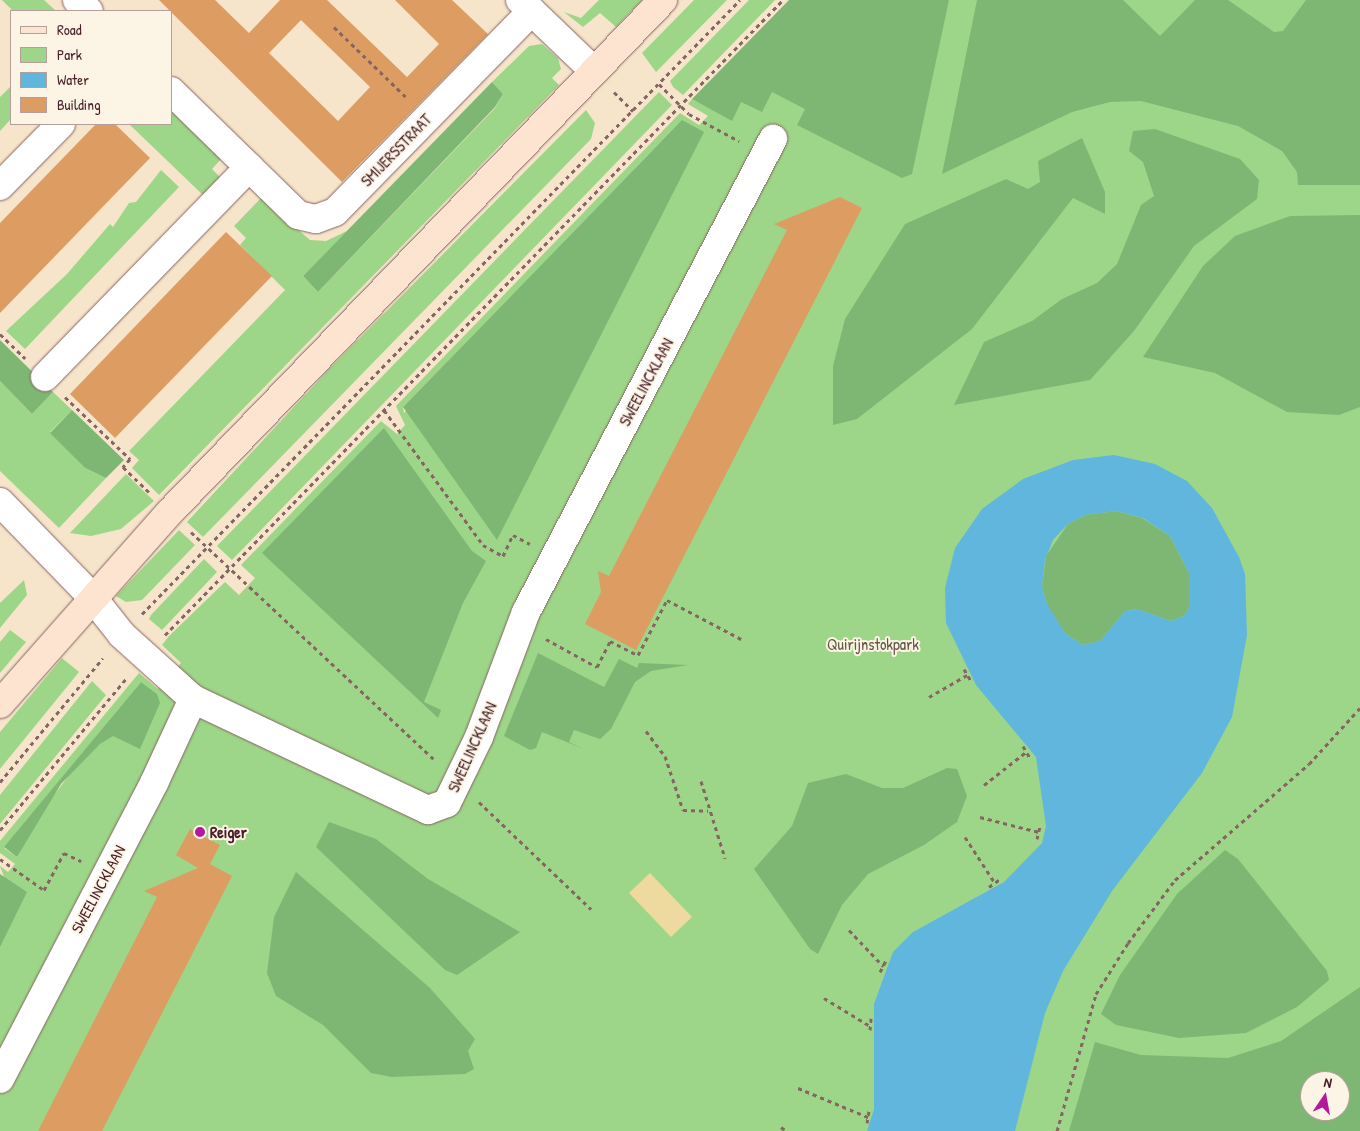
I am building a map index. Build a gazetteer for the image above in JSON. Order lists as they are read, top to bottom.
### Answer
{
  "streets": {
    "street": ["SMIJERSSTRAAT", "SWEELINCKLAAN"]
  },
  "parks": ["Quirijnstokpark"],
  "places": ["Reiger"],
  "legend": [
    "Road",
    "Park",
    "Water",
    "Building"
  ],
  "north": "top"
}
